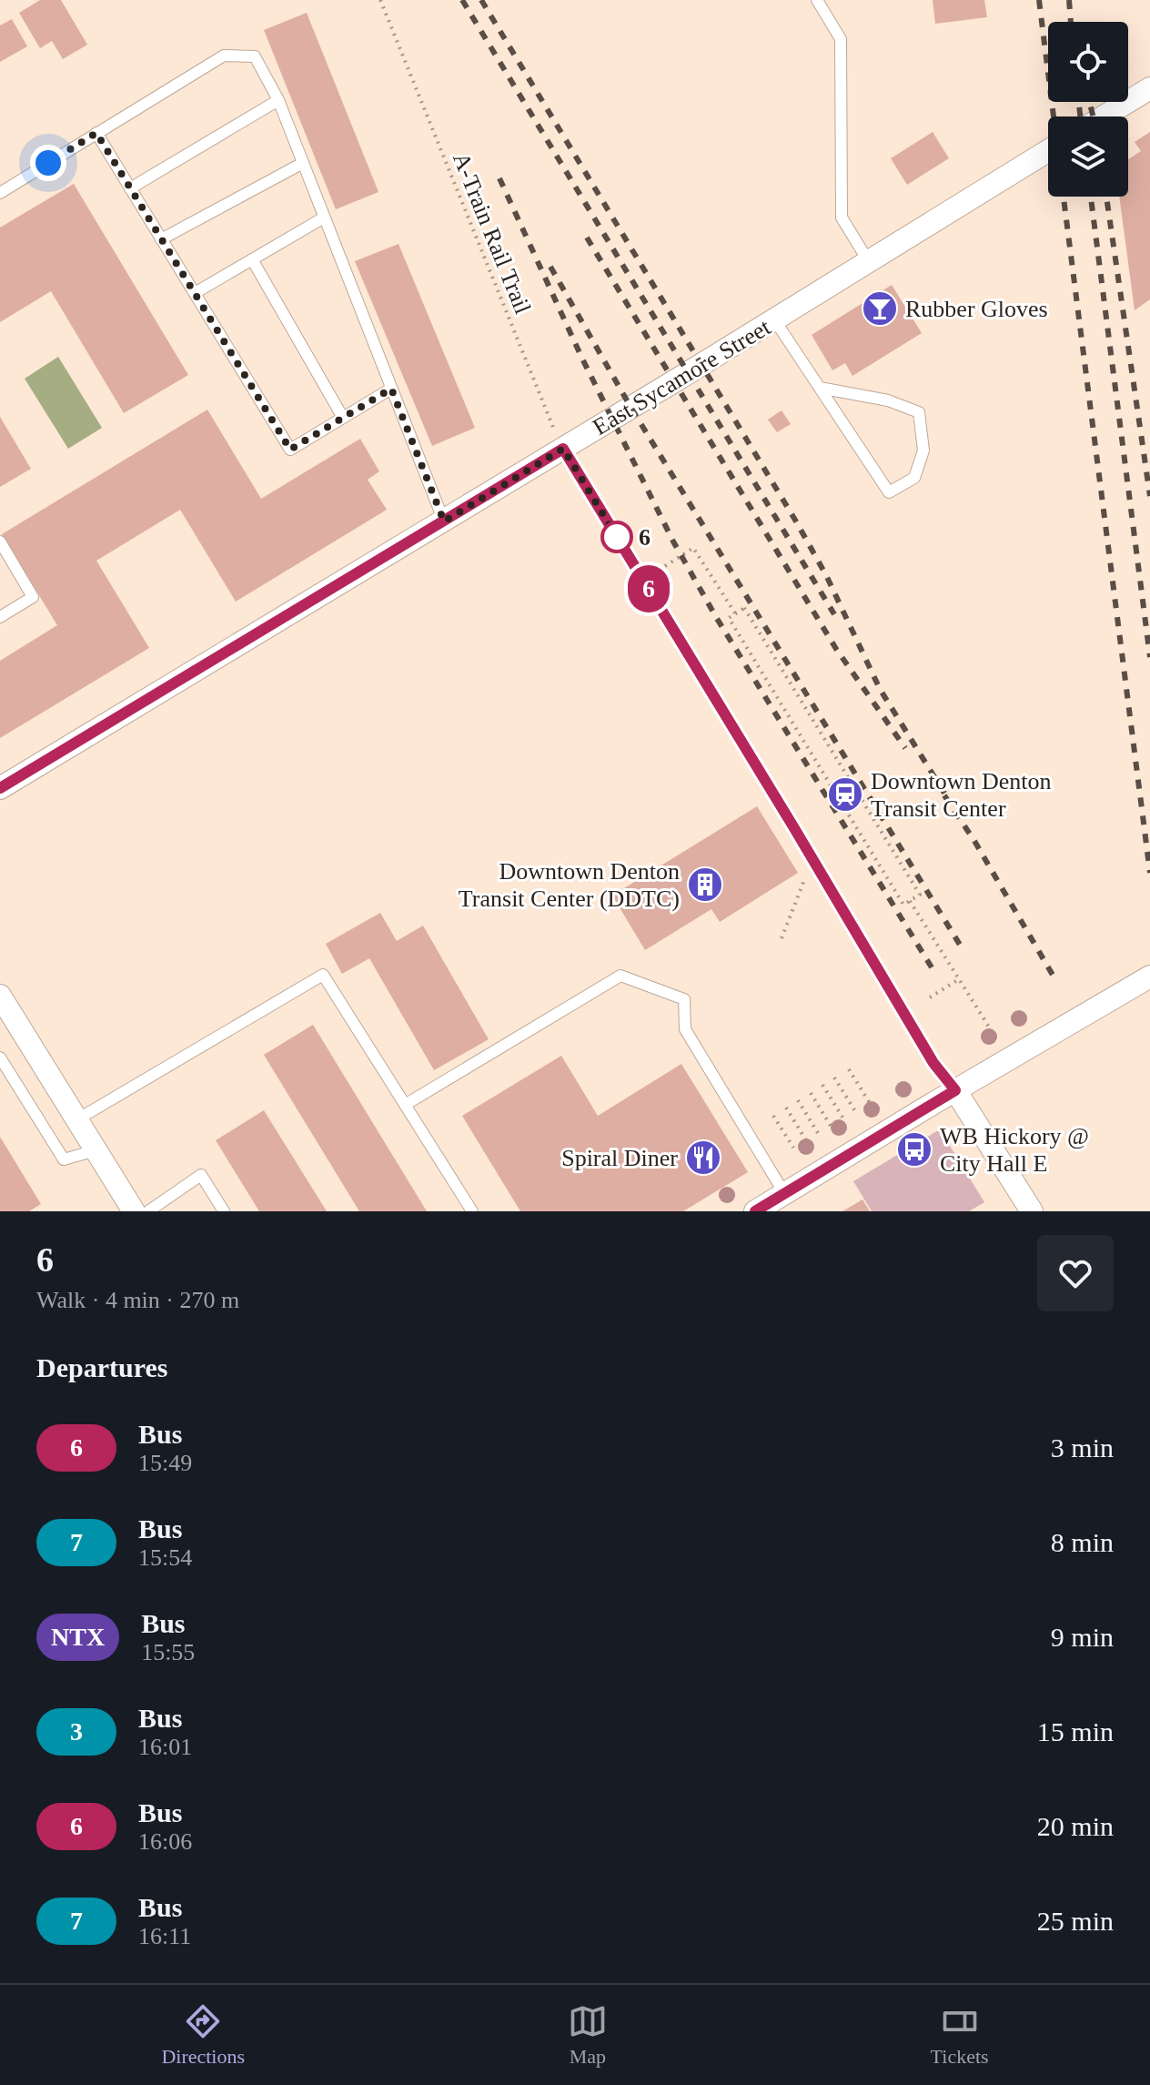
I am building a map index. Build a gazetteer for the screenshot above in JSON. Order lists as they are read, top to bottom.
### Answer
{
  "streets": {
    "street": ["East Sycamore Street"],
    "path": ["A-Train Rail Trail"]
  },
  "crossings": [
    ["A-Train Rail Trail", "East Sycamore Street"]
  ],
  "places": {
    "bar": ["Rubber Gloves"],
    "other": ["6"],
    "station": ["Downtown Denton Transit Center"],
    "building": ["Downtown Denton Transit Center (DDTC)"],
    "bus stop": ["WB Hickory @ City Hall E"],
    "restaurant": ["Spiral Diner"]
  },
  "lines": ["bus line 6"],
  "page": {
    "on_map": "6",
    "heading": [
      ["6", "Walk · 4 min · 270 m"],
      "Departures"
    ],
    "list": [
      {
        "mark": "6",
        "name": "Bus",
        "note": "15:49",
        "value": "3 min"
      },
      {
        "mark": "7",
        "name": "Bus",
        "note": "15:54",
        "value": "8 min"
      },
      {
        "mark": "NTX",
        "name": "Bus",
        "note": "15:55",
        "value": "9 min"
      },
      {
        "mark": "3",
        "name": "Bus",
        "note": "16:01",
        "value": "15 min"
      },
      {
        "mark": "6",
        "name": "Bus",
        "note": "16:06",
        "value": "20 min"
      },
      {
        "mark": "7",
        "name": "Bus",
        "note": "16:11",
        "value": "25 min"
      }
    ],
    "tabs": ["Directions", "Map", "Tickets"]
  }
}
